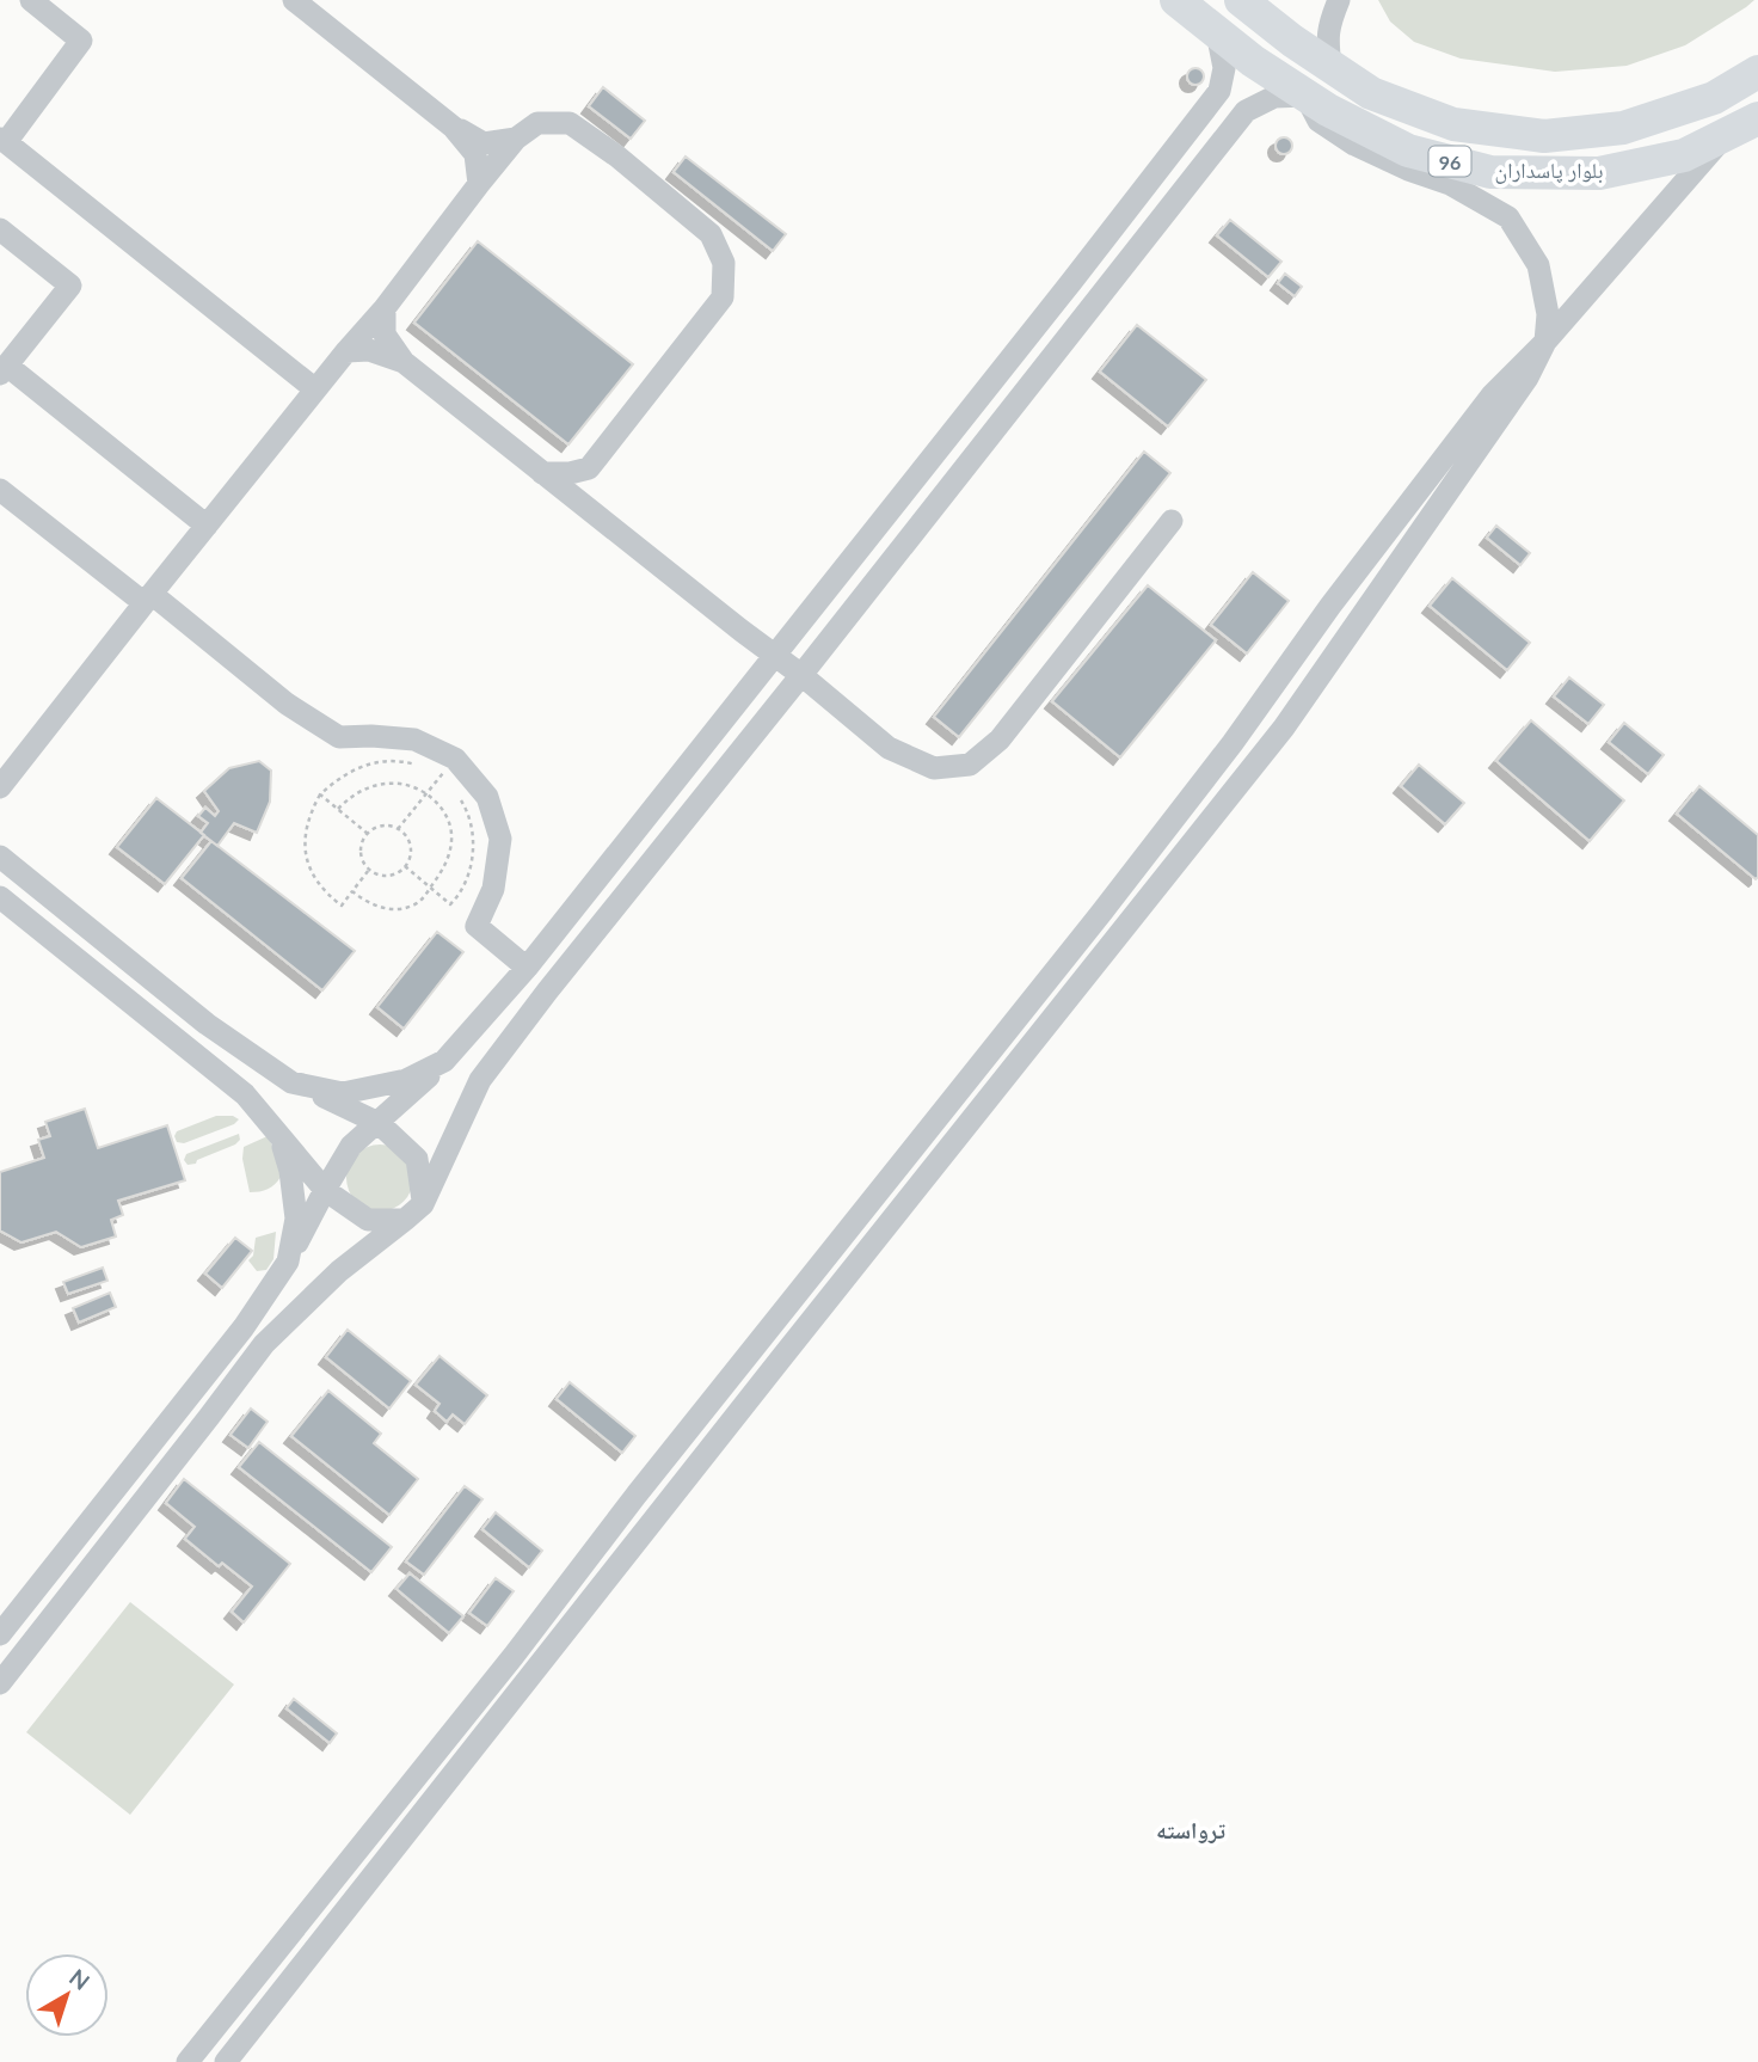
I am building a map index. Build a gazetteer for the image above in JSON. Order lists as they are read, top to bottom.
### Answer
{
  "streets": {
    "highway": ["96", "بلوار پاسداران"]
  },
  "districts": ["ترواسته"],
  "north": "top right"
}
